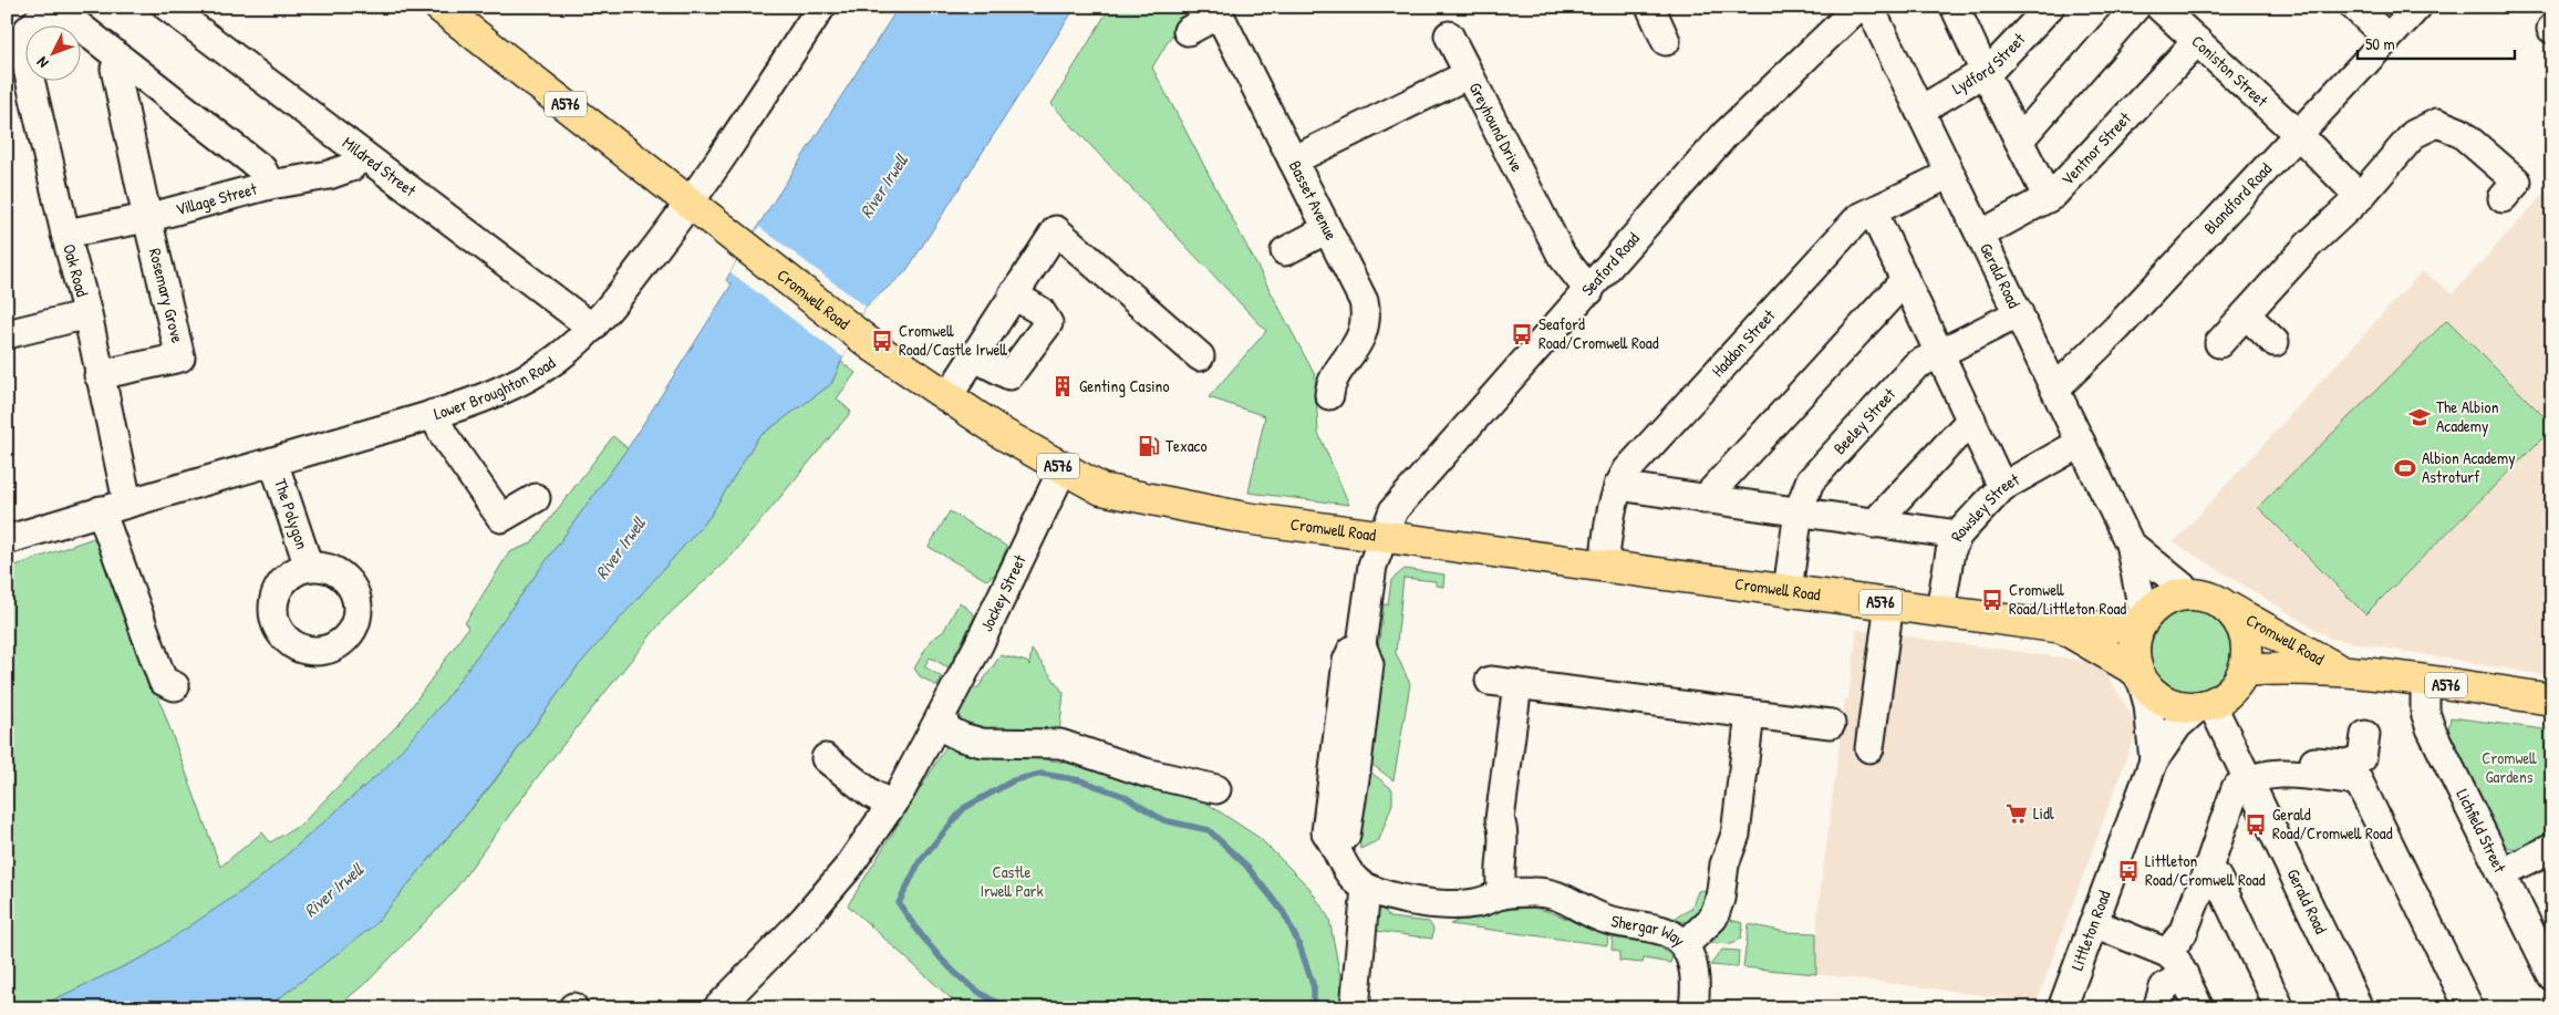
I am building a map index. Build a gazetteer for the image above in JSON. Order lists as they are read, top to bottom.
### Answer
{
  "streets": {
    "highway": ["A576", "Cromwell Road"],
    "street": [
      "Lydford Street",
      "Coniston Street",
      "Greyhound Drive",
      "Ventnor Street",
      "Mildred Street",
      "Village Street",
      "Blandford Road",
      "Basset Avenue",
      "Seaford Road",
      "Oak Road",
      "Gerald Road",
      "Rosemary Grove",
      "Haddon Street",
      "Lower Broughton Road",
      "Beeley Street",
      "Rowsley Street",
      "The Polygon",
      "Jockey Street",
      "Lichfield Street",
      "Littleton Road",
      "Shergar Way"
    ]
  },
  "crossings": [
    ["Lydford Street", "Gerald Road"],
    ["Coniston Street", "Ventnor Street"],
    ["Coniston Street", "Blandford Road"],
    ["A576", "Gerald Road"],
    ["A576", "Cromwell Road"],
    ["A576", "Lower Broughton Road"],
    ["A576", "Littleton Road"],
    ["Greyhound Drive", "Basset Avenue"],
    ["Greyhound Drive", "Seaford Road"],
    ["Ventnor Street", "Gerald Road"],
    ["Mildred Street", "Village Street"],
    ["Mildred Street", "Lower Broughton Road"],
    ["Village Street", "Oak Road"],
    ["Village Street", "Rosemary Grove"],
    ["Blandford Road", "Gerald Road"],
    ["Seaford Road", "Cromwell Road"],
    ["Seaford Road", "Shergar Way"],
    ["Oak Road", "Rosemary Grove"],
    ["Oak Road", "Lower Broughton Road"],
    ["Gerald Road", "Cromwell Road"],
    ["Gerald Road", "Haddon Street"],
    ["Gerald Road", "Beeley Street"],
    ["Gerald Road", "Rowsley Street"],
    ["Gerald Road", "Littleton Road"],
    ["Cromwell Road", "Haddon Street"],
    ["Cromwell Road", "Lower Broughton Road"],
    ["Cromwell Road", "Beeley Street"],
    ["Cromwell Road", "Rowsley Street"],
    ["Cromwell Road", "Jockey Street"],
    ["Cromwell Road", "Lichfield Street"],
    ["Cromwell Road", "Littleton Road"],
    ["Lower Broughton Road", "The Polygon"]
  ],
  "water": ["River Irwell"],
  "parks": ["Cromwell Gardens", "Castle Irwell Park"],
  "places": {
    "bus stop": [
      "Seaford Road/Cromwell Road",
      "Cromwell Road/Castle Irwell",
      "Cromwell Road/Littleton Road",
      "Gerald Road/Cromwell Road",
      "Littleton Road/Cromwell Road"
    ],
    "building": ["Genting Casino"],
    "school or university": ["The Albion Academy"],
    "fuel station": ["Texaco"],
    "sports": ["Albion Academy Astroturf"],
    "supermarket": ["Lidl"]
  },
  "scale_bar": "50 m",
  "north": "bottom left"
}
